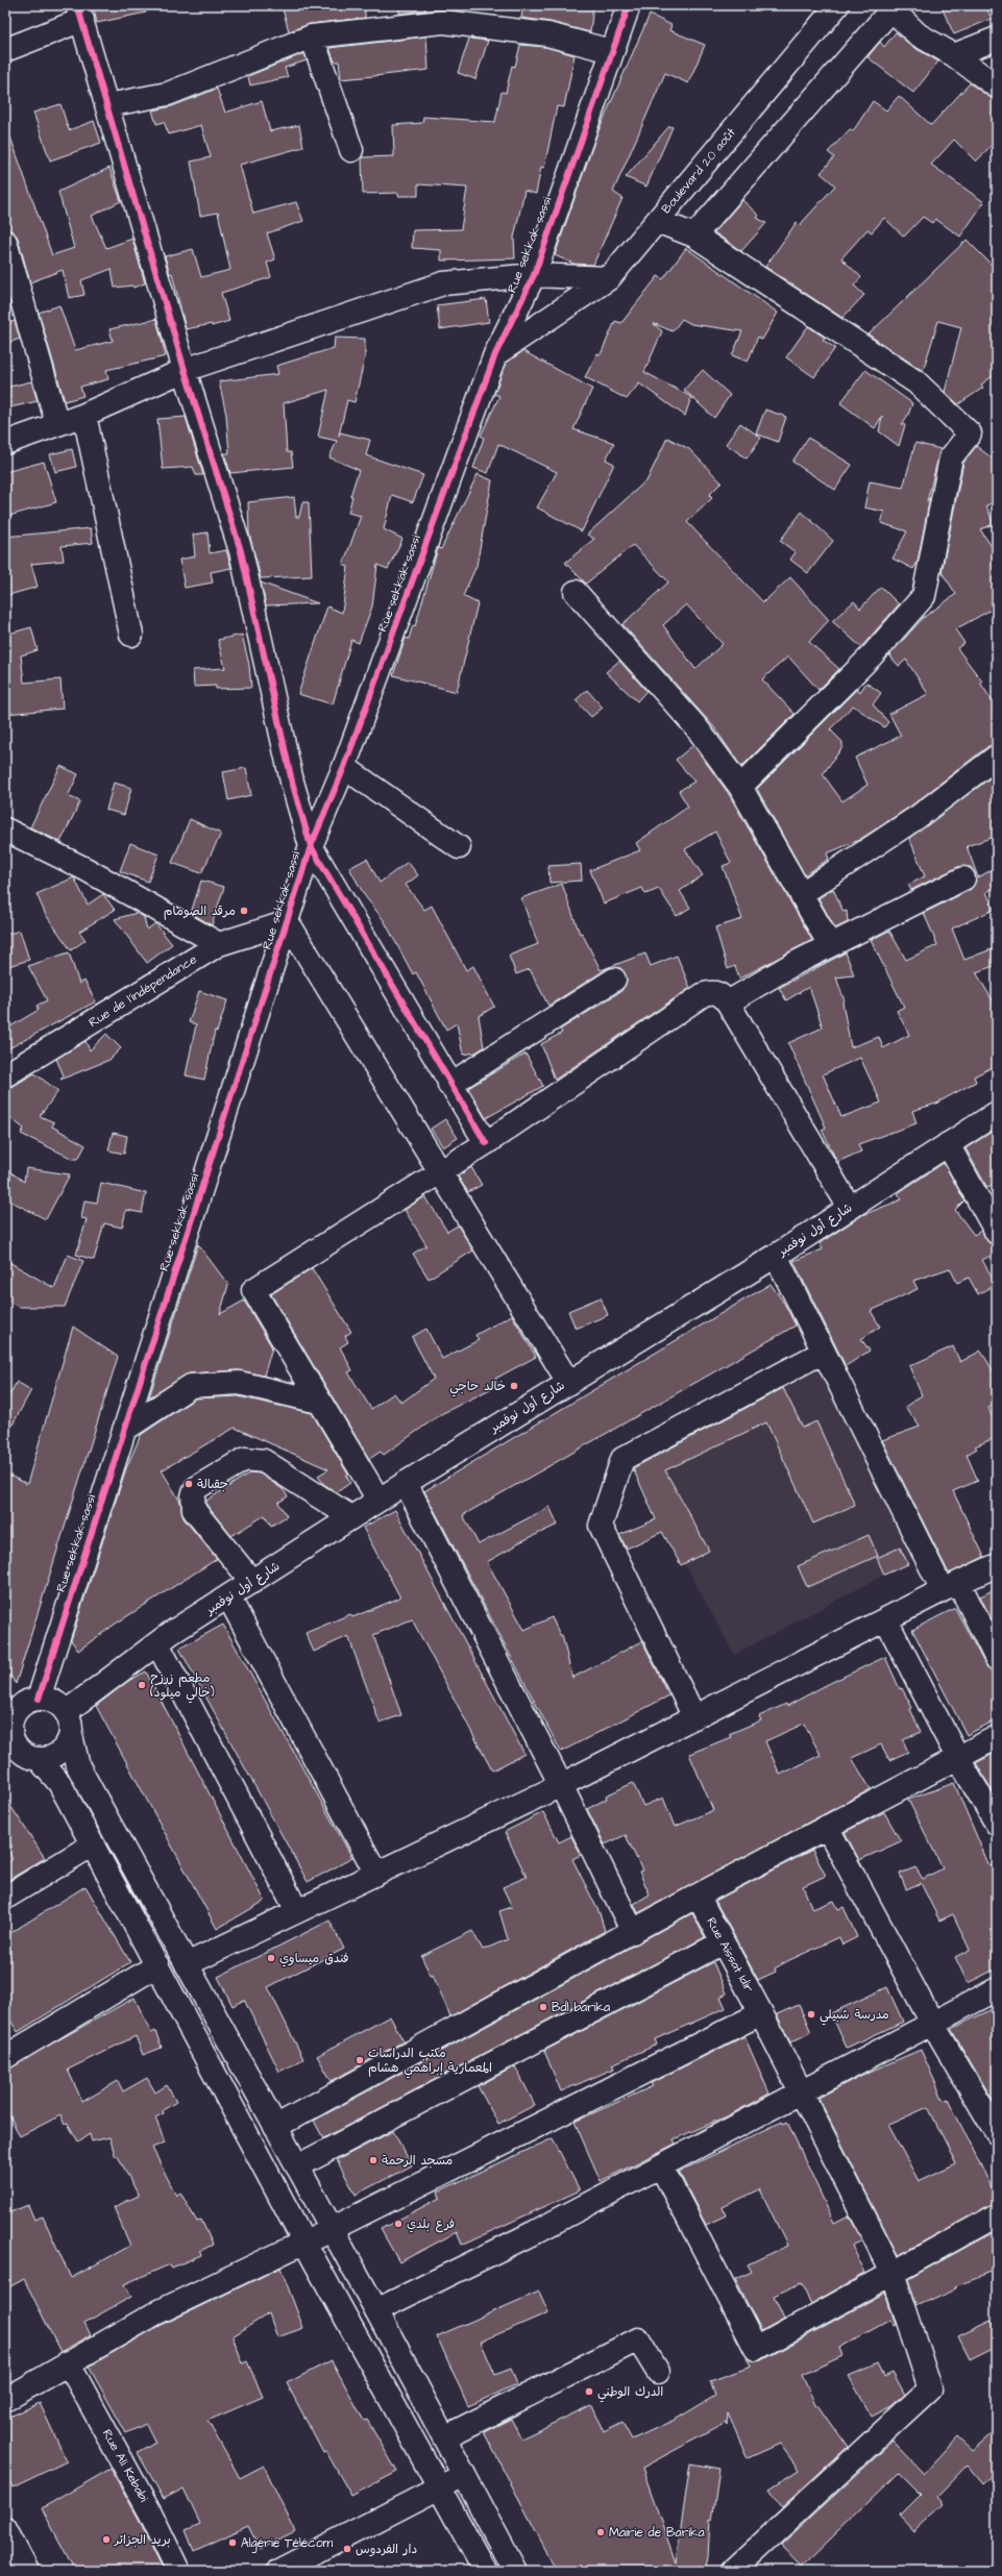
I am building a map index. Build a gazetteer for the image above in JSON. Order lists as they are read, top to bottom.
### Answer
{
  "streets": {
    "street": [
      "Boulevard 20 août",
      "Rue sekkak sassi",
      "Rue de l'indépendance",
      "شارع أول نوفمبر",
      "Rue Aïssat Idir",
      "Rue Ali Kebabi"
    ]
  },
  "crossings": [
    ["Boulevard 20 août", "Rue sekkak sassi"],
    ["Rue sekkak sassi", "Rue de l'indépendance"],
    ["Rue sekkak sassi", "شارع أول نوفمبر"]
  ],
  "places": [
    "مرقد الصومام",
    "خالد حاجي",
    "جقبالة",
    "مطعم زرزح (خالي ميلود)",
    "فندق ميساوي",
    "Bdl barika",
    "مدرسة شبيلي",
    "مكتب الدراسات المعمارية إبراهمي هشام",
    "مسجد الرحمة",
    "فرع بلدي",
    "الدرك الوطني",
    "Mairie de Barika",
    "بريد الجزائر",
    "Algérie Télécom",
    "دار الفردوس"
  ]
}
